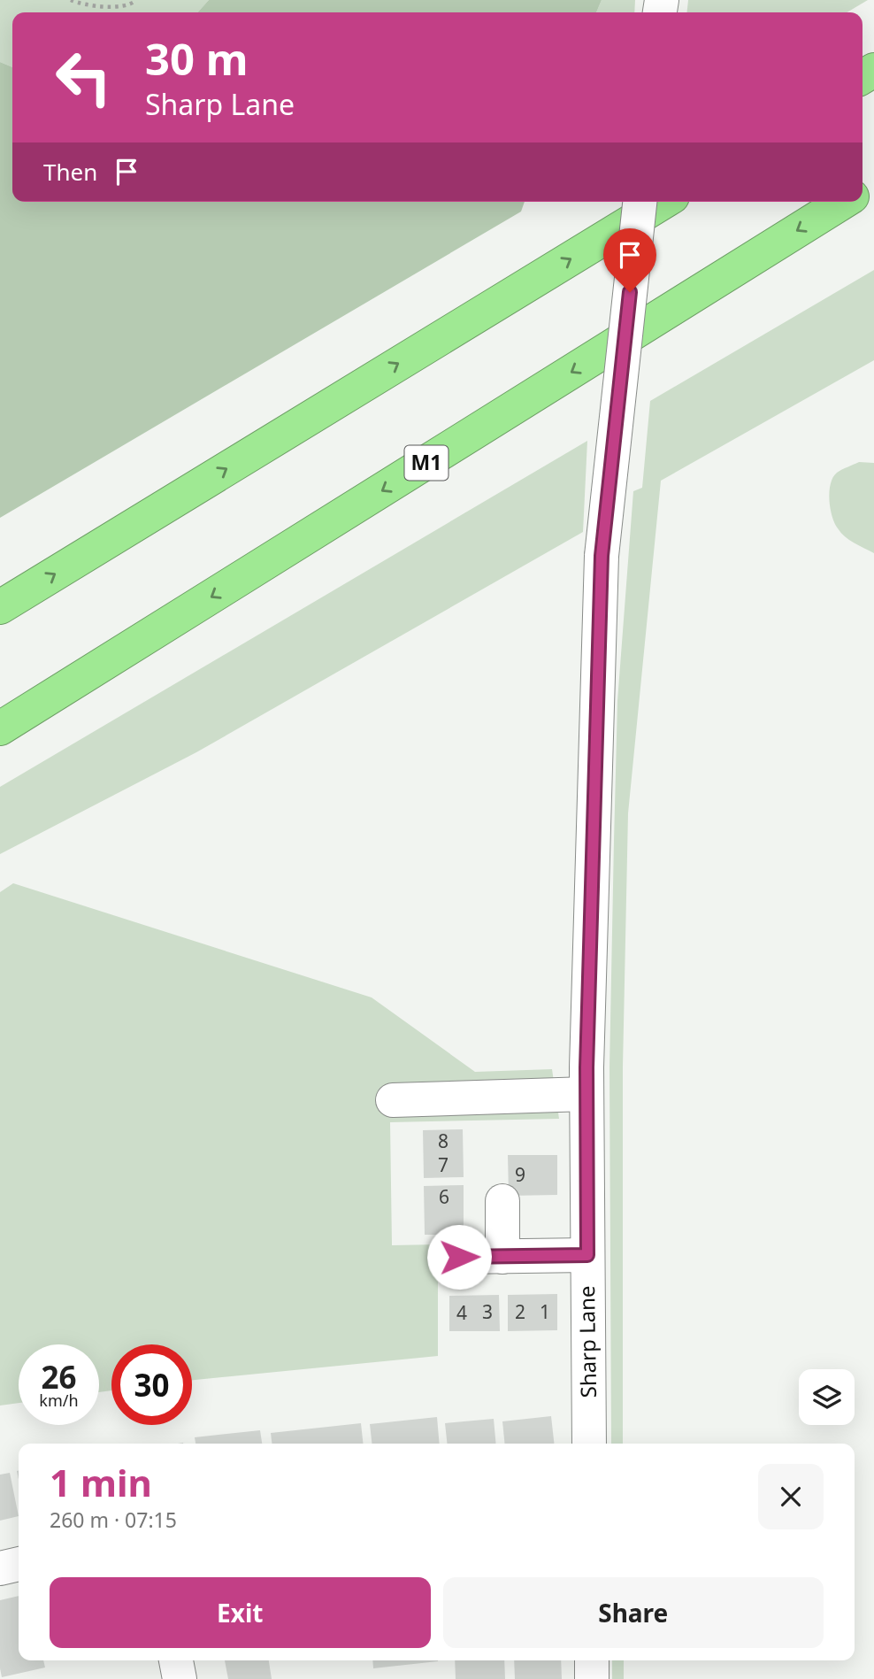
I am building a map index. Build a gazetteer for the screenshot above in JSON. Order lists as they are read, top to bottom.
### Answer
{
  "streets": {
    "highway": ["M1"],
    "street": ["Sharp Lane"]
  },
  "house_numbers": [
    "8",
    "7",
    "9",
    "6",
    "3",
    "2",
    "1",
    "4"
  ],
  "page": {
    "turn": ["30 m", "Sharp Lane"],
    "then": "Then",
    "speed": "26 km/h",
    "limit": "30",
    "heading": ["1 min", "260 m · 07:15"],
    "buttons": ["Exit", "Share"]
  }
}
